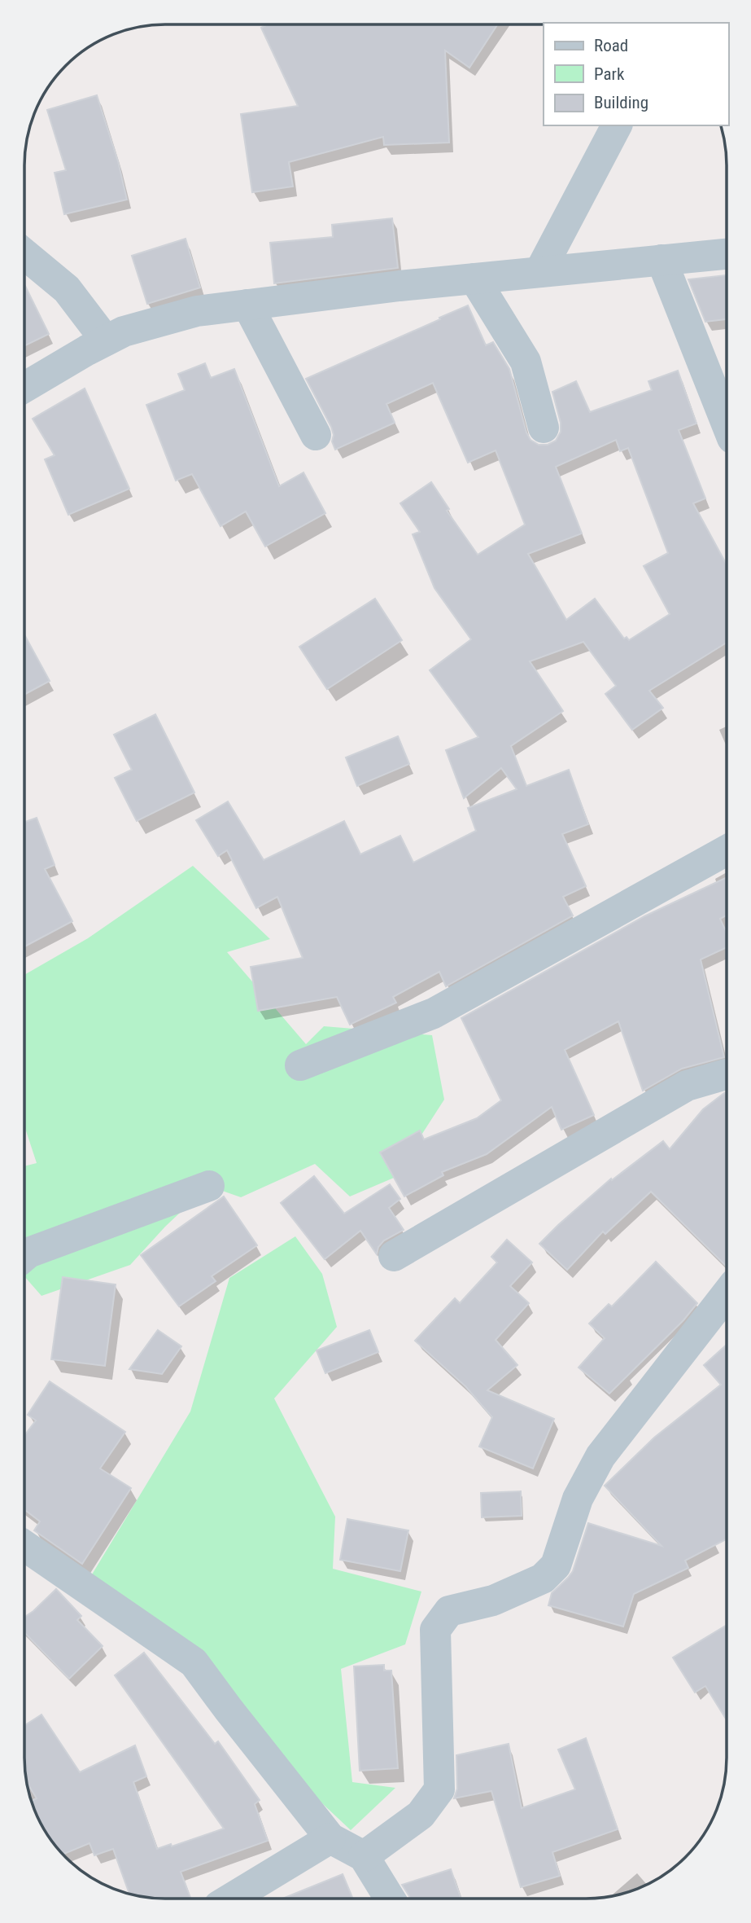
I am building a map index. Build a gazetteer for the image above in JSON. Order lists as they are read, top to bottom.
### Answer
{
  "legend": ["Road", "Park", "Building"]
}
